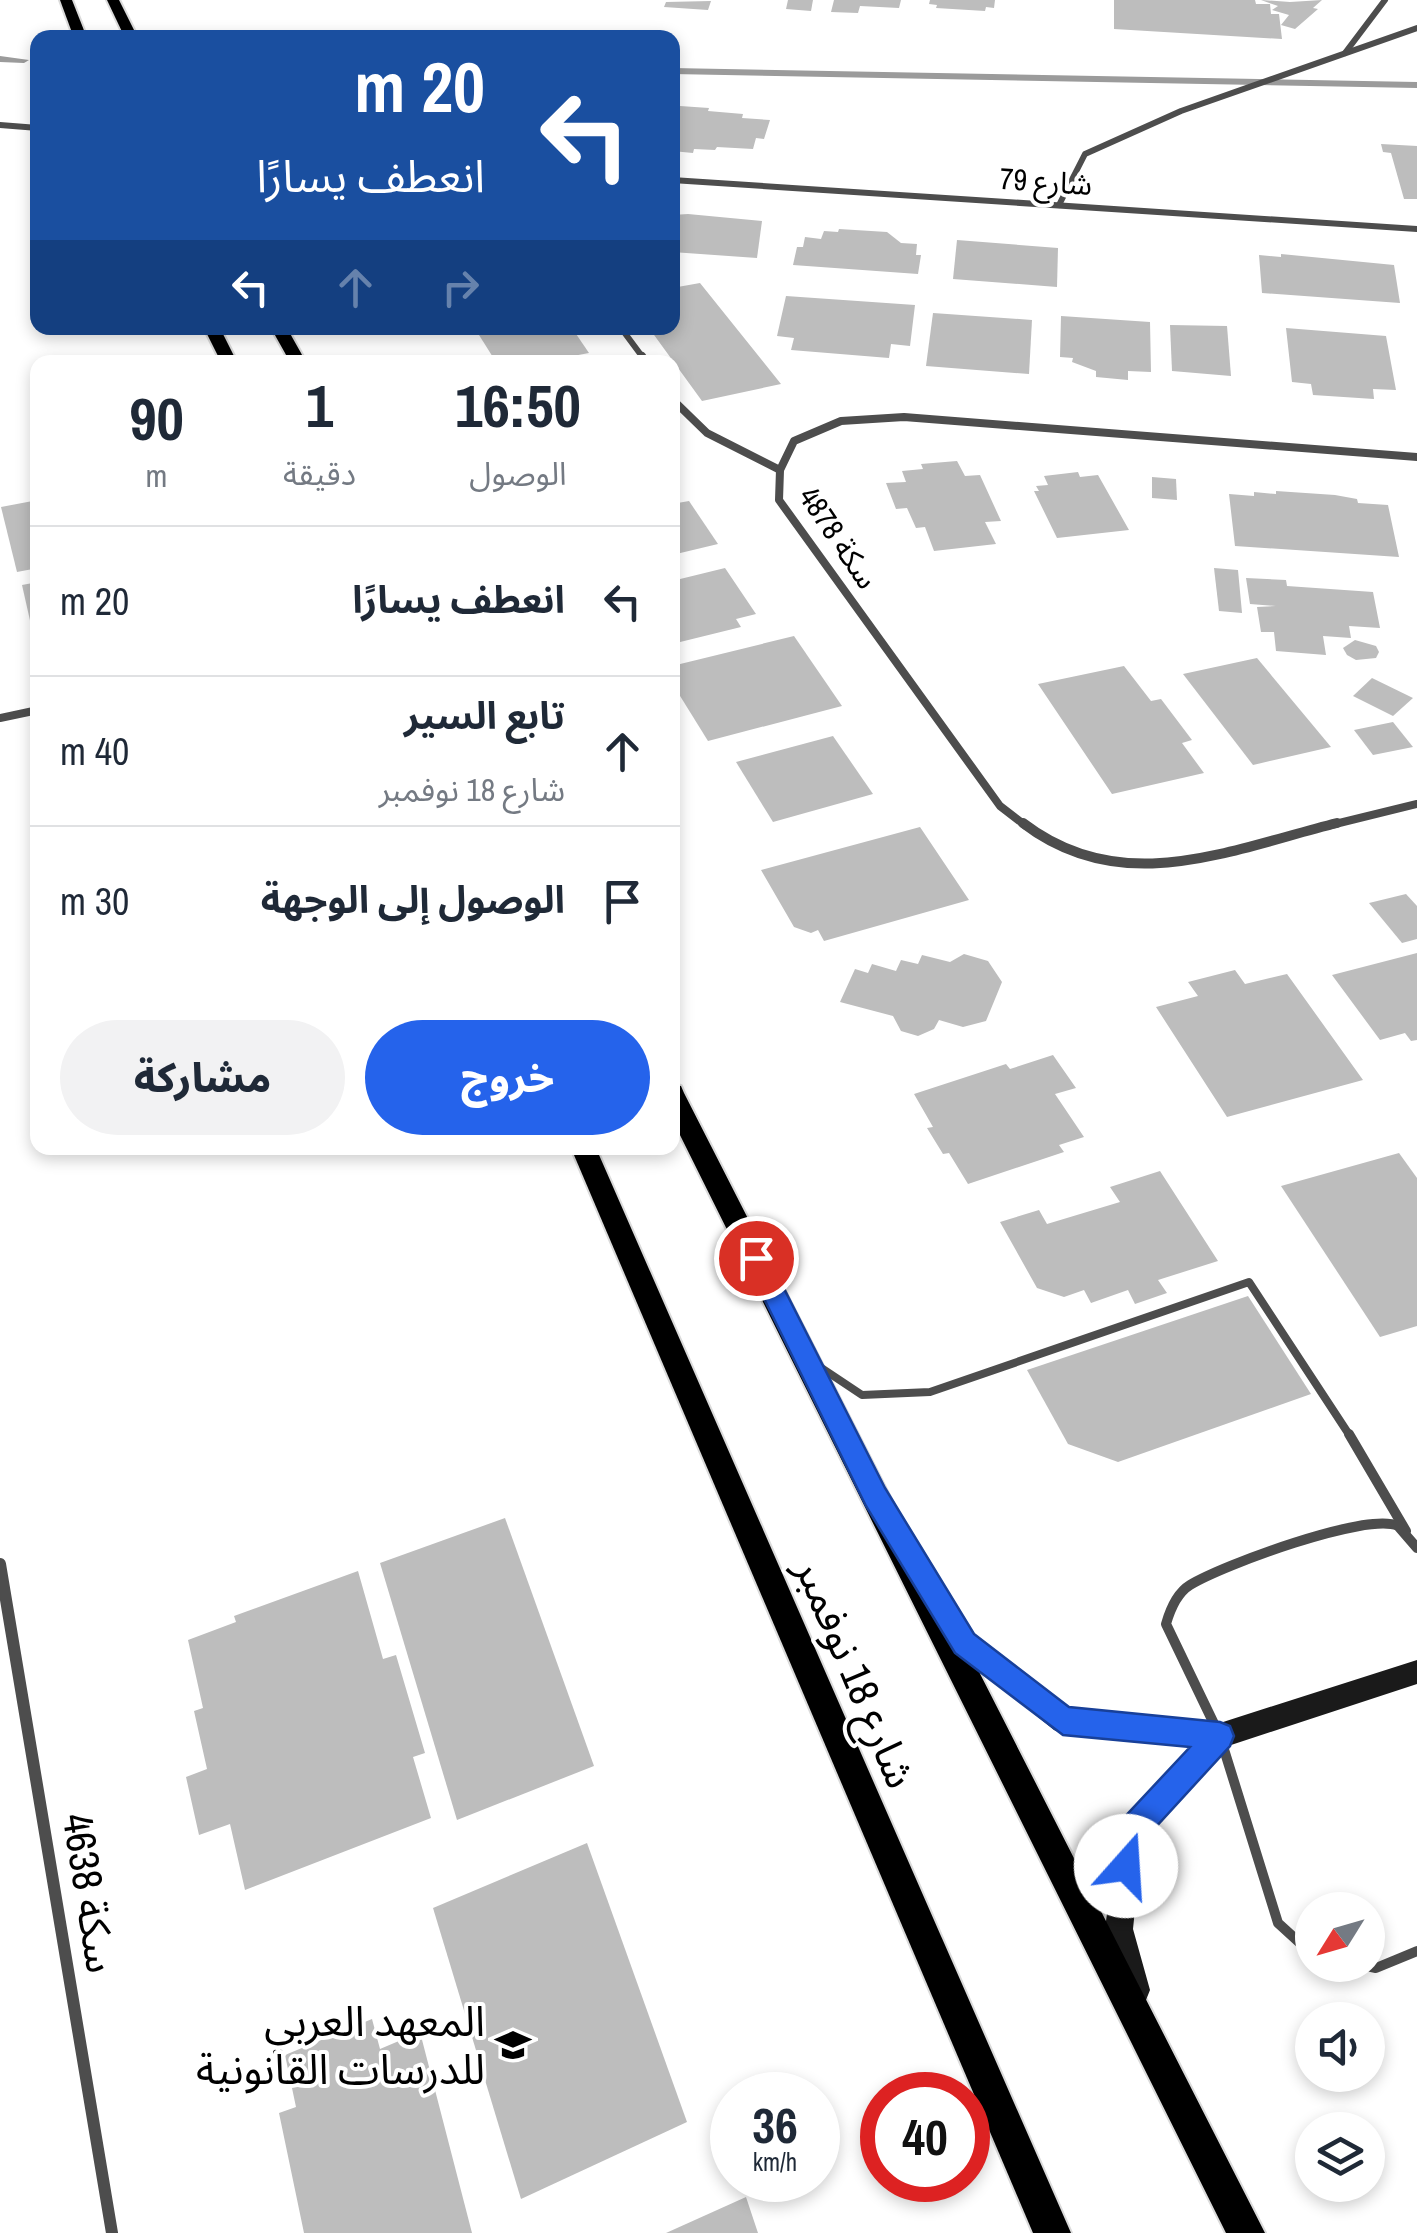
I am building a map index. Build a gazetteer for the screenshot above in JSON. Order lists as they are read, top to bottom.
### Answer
{
  "streets": {
    "main road": ["شارع 18 نوفمبر"],
    "street": ["79 شارع", "سكة 4878", "سكة 4638"]
  },
  "places": {
    "school or university": ["المعهد العربي للدرسات القانونية"]
  },
  "north": "bottom left",
  "page": {
    "turn": ["20 m", "انعطف يسارًا"],
    "eta": [
      "16:50",
      "الوصول",
      "1",
      "دقيقة",
      "90",
      "m"
    ],
    "list": [
      {
        "name": "انعطف يسارًا",
        "value": "20 m"
      },
      {
        "name": "تابع السير",
        "note": "شارع 18 نوفمبر",
        "value": "40 m"
      },
      {
        "name": "الوصول إلى الوجهة",
        "value": "30 m"
      }
    ],
    "buttons": ["خروج", "مشاركة"],
    "speed": "36 km/h",
    "limit": "40"
  }
}
